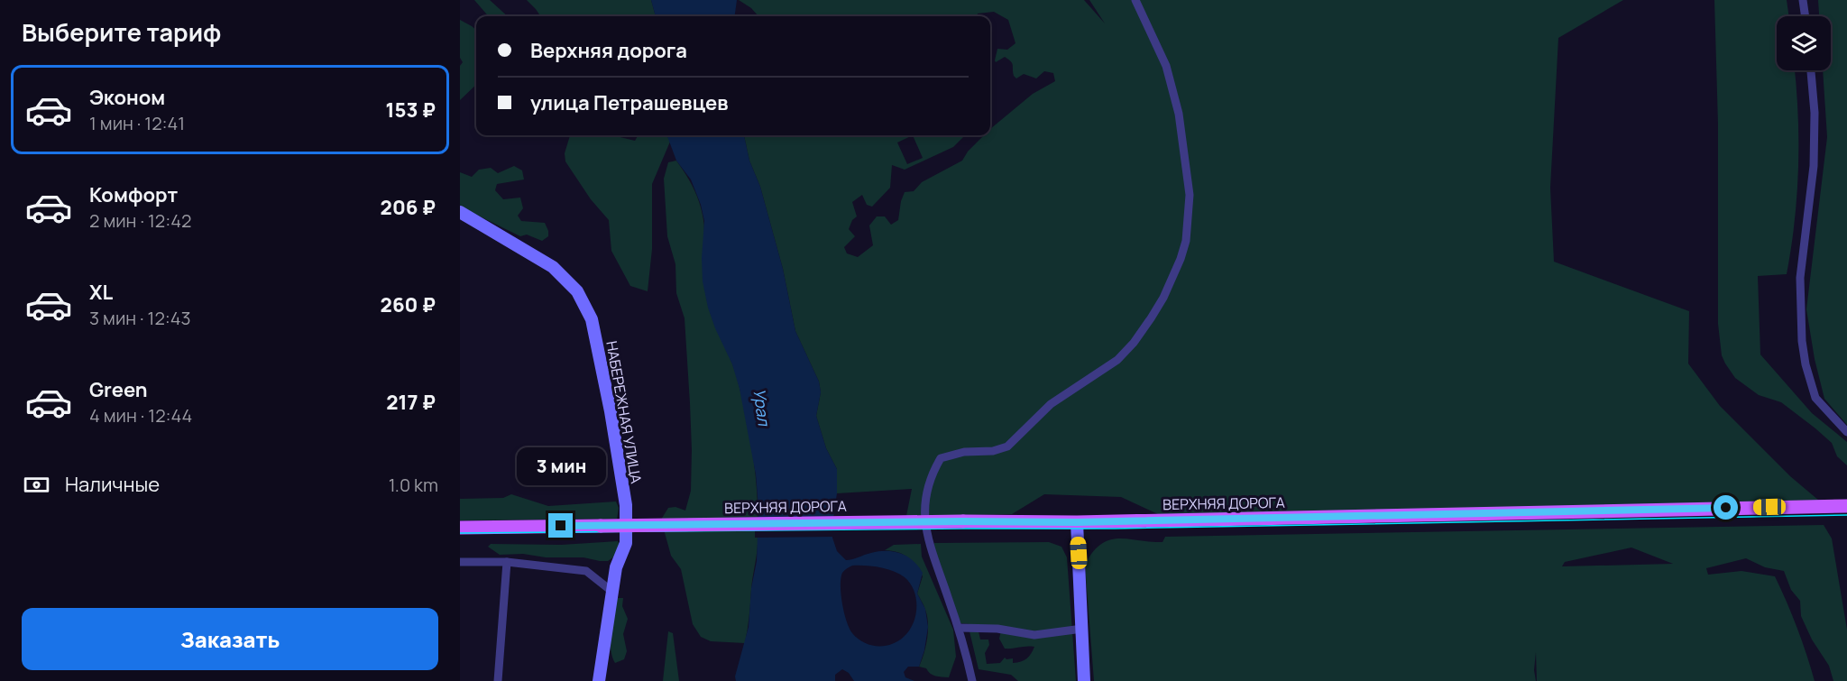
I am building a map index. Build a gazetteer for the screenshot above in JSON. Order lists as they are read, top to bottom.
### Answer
{
  "streets": {
    "main road": ["НАБЕРЕЖНАЯ УЛИЦА", "ВЕРХНЯЯ ДОРОГА"]
  },
  "water": ["Урал"],
  "page": {
    "heading": "Выберите тариф",
    "banner": ["Верхняя дорога", "улица Петрашевцев"],
    "list": [
      {
        "name": "Эконом",
        "note": "1 мин · 12:41",
        "value": "153 ₽"
      },
      {
        "name": "Комфорт",
        "note": "2 мин · 12:42",
        "value": "206 ₽"
      },
      {
        "name": "XL",
        "note": "3 мин · 12:43",
        "value": "260 ₽"
      },
      {
        "name": "Green",
        "note": "4 мин · 12:44",
        "value": "217 ₽"
      }
    ],
    "bubble": "3 мин",
    "pay": ["Наличные", "1.0 km"],
    "buttons": "Заказать"
  }
}
